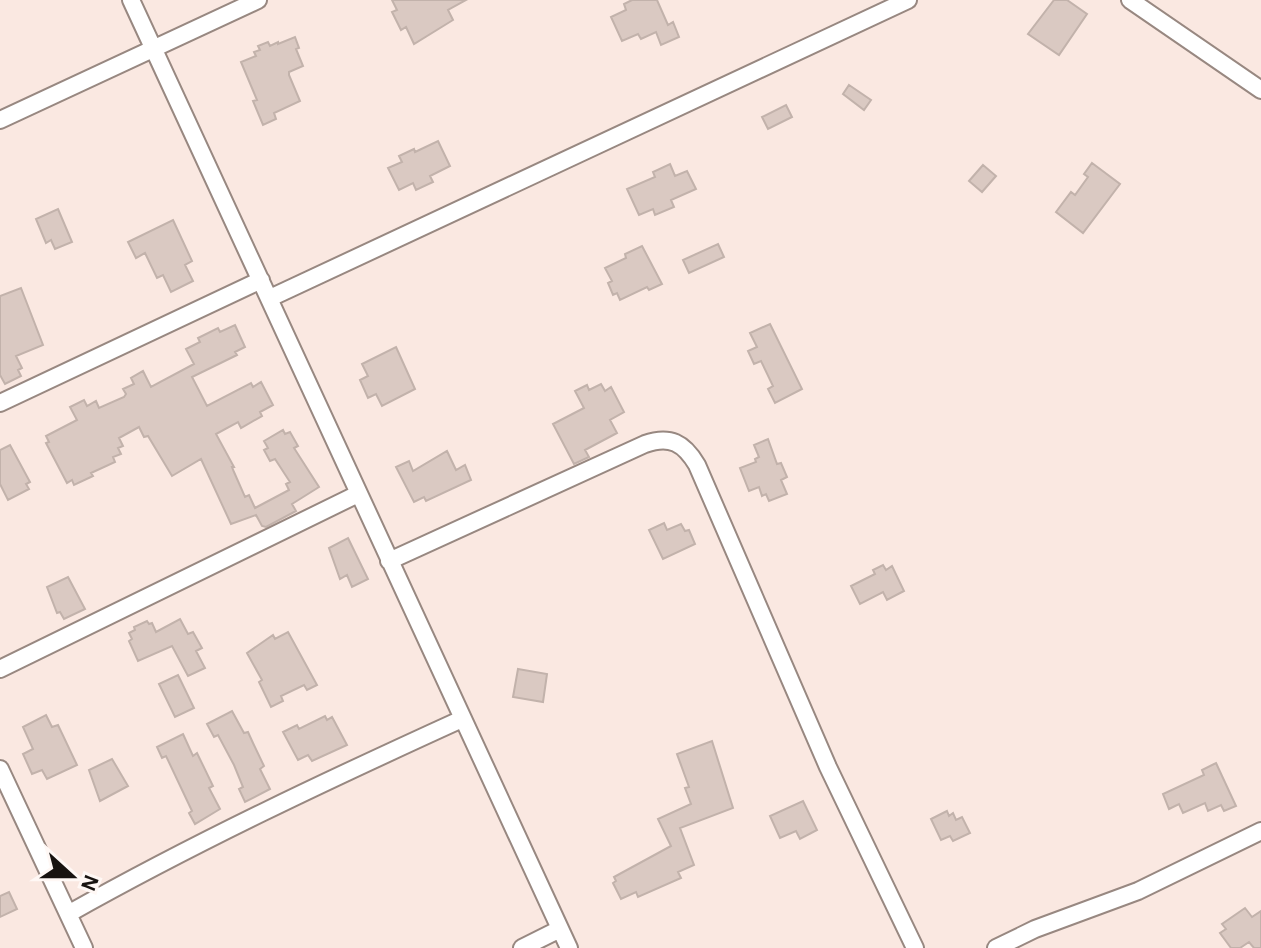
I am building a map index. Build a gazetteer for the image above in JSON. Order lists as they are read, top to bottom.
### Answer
{
  "north": "right"
}
